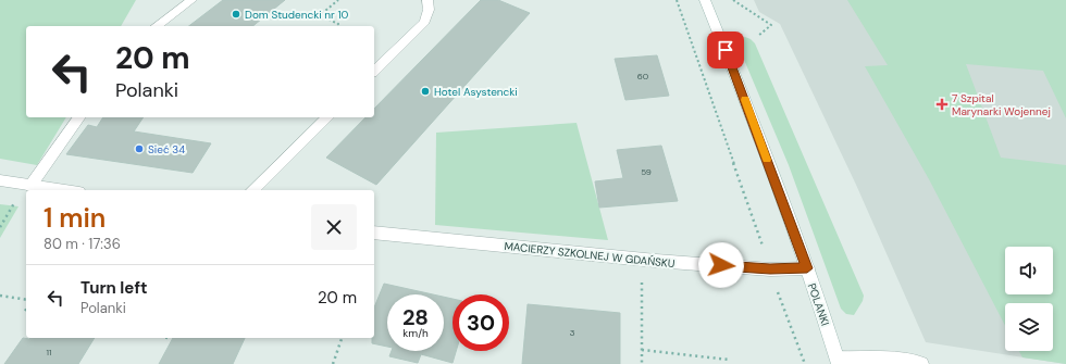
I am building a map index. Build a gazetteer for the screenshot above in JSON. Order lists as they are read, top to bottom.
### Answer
{
  "streets": {
    "street": ["MACIERZY SZKOLNEJ W GDAŃSKU", "POLANKI"]
  },
  "crossings": [
    ["MACIERZY SZKOLNEJ W GDAŃSKU", "POLANKI"]
  ],
  "places": {
    "other": ["Dom Studencki nr 10", "Hotel Asystencki", "Sieć 34"],
    "health": ["7 Szpital Marynarki Wojennej"]
  },
  "house_numbers": [
    "60",
    "59",
    "3",
    "11"
  ],
  "page": {
    "turn": ["20 m", "Polanki"],
    "heading": ["1 min", "80 m · 17:36"],
    "list": [
      {
        "name": "Turn left",
        "note": "Polanki",
        "value": "20 m"
      }
    ],
    "speed": "28 km/h",
    "limit": "30"
  }
}
